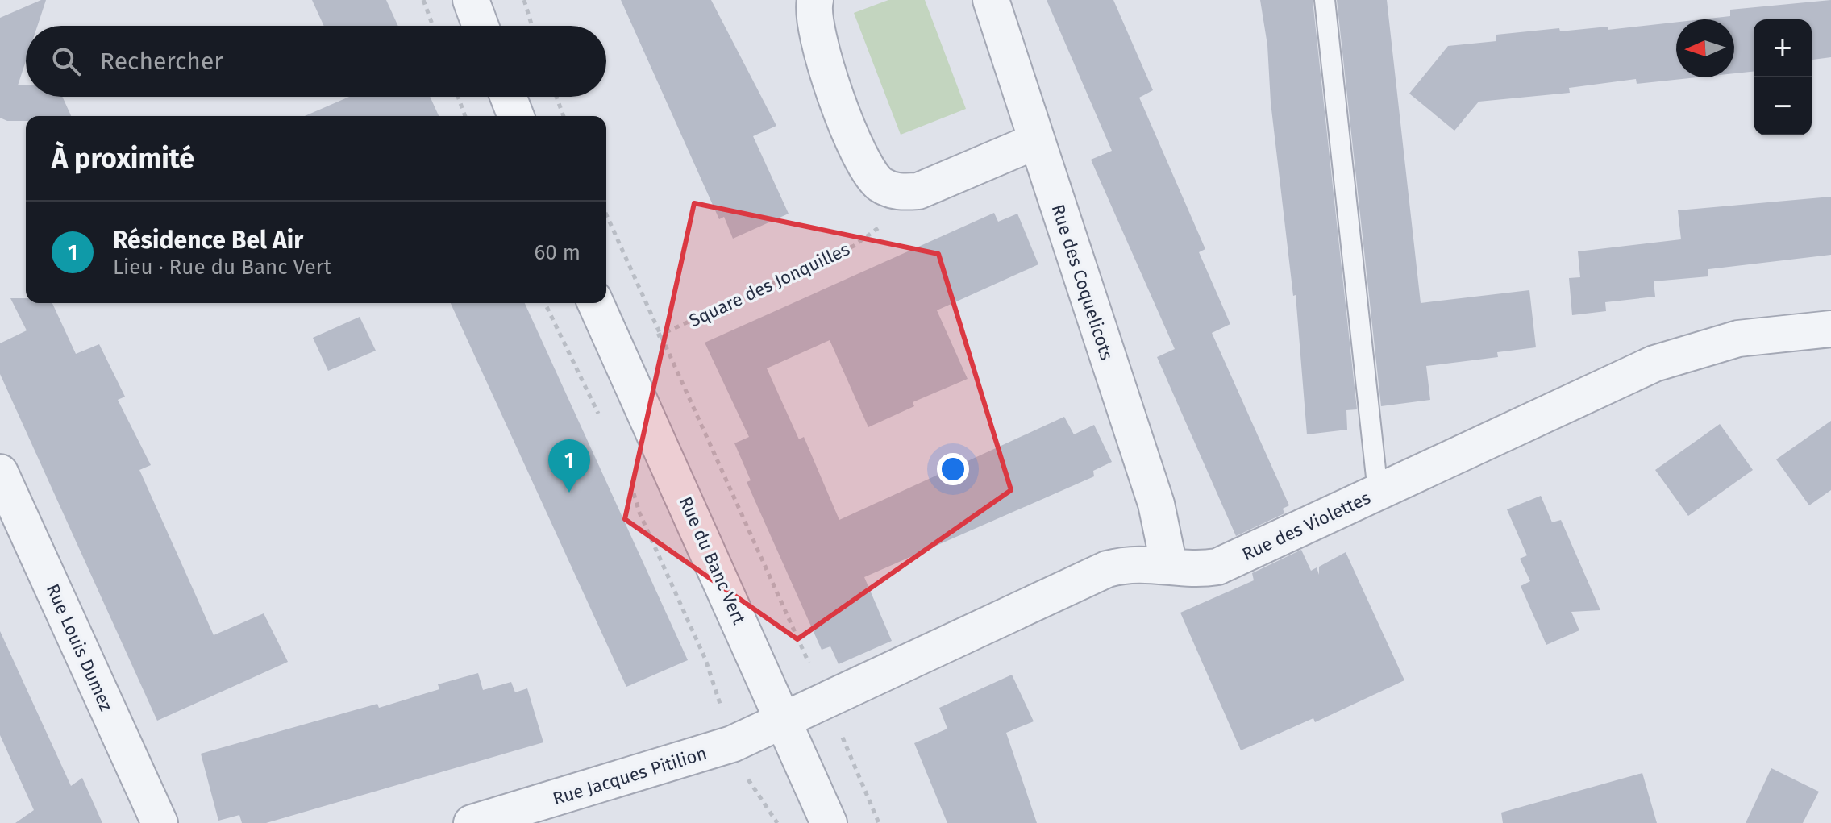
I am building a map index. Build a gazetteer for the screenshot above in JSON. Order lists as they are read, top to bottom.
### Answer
{
  "streets": {
    "street": [
      "Rue des Coquelicots",
      "Rue des Violettes",
      "Rue du Banc Vert",
      "Rue Louis Dumez",
      "Rue Jacques Pitilion"
    ],
    "path": ["Square des Jonquilles"]
  },
  "crossings": [
    ["Rue des Coquelicots", "Rue des Violettes"],
    ["Square des Jonquilles", "Rue du Banc Vert"],
    ["Rue des Violettes", "Rue du Banc Vert"],
    ["Rue des Violettes", "Rue Jacques Pitilion"],
    ["Rue du Banc Vert", "Rue Jacques Pitilion"]
  ],
  "north": "left",
  "page": {
    "map_buttons": ["+", "−"],
    "search": "Rechercher",
    "heading": "À proximité",
    "list": [
      {
        "mark": "1",
        "name": "Résidence Bel Air",
        "note": "Lieu · Rue du Banc Vert",
        "value": "60 m"
      }
    ],
    "pins": "1"
  }
}
